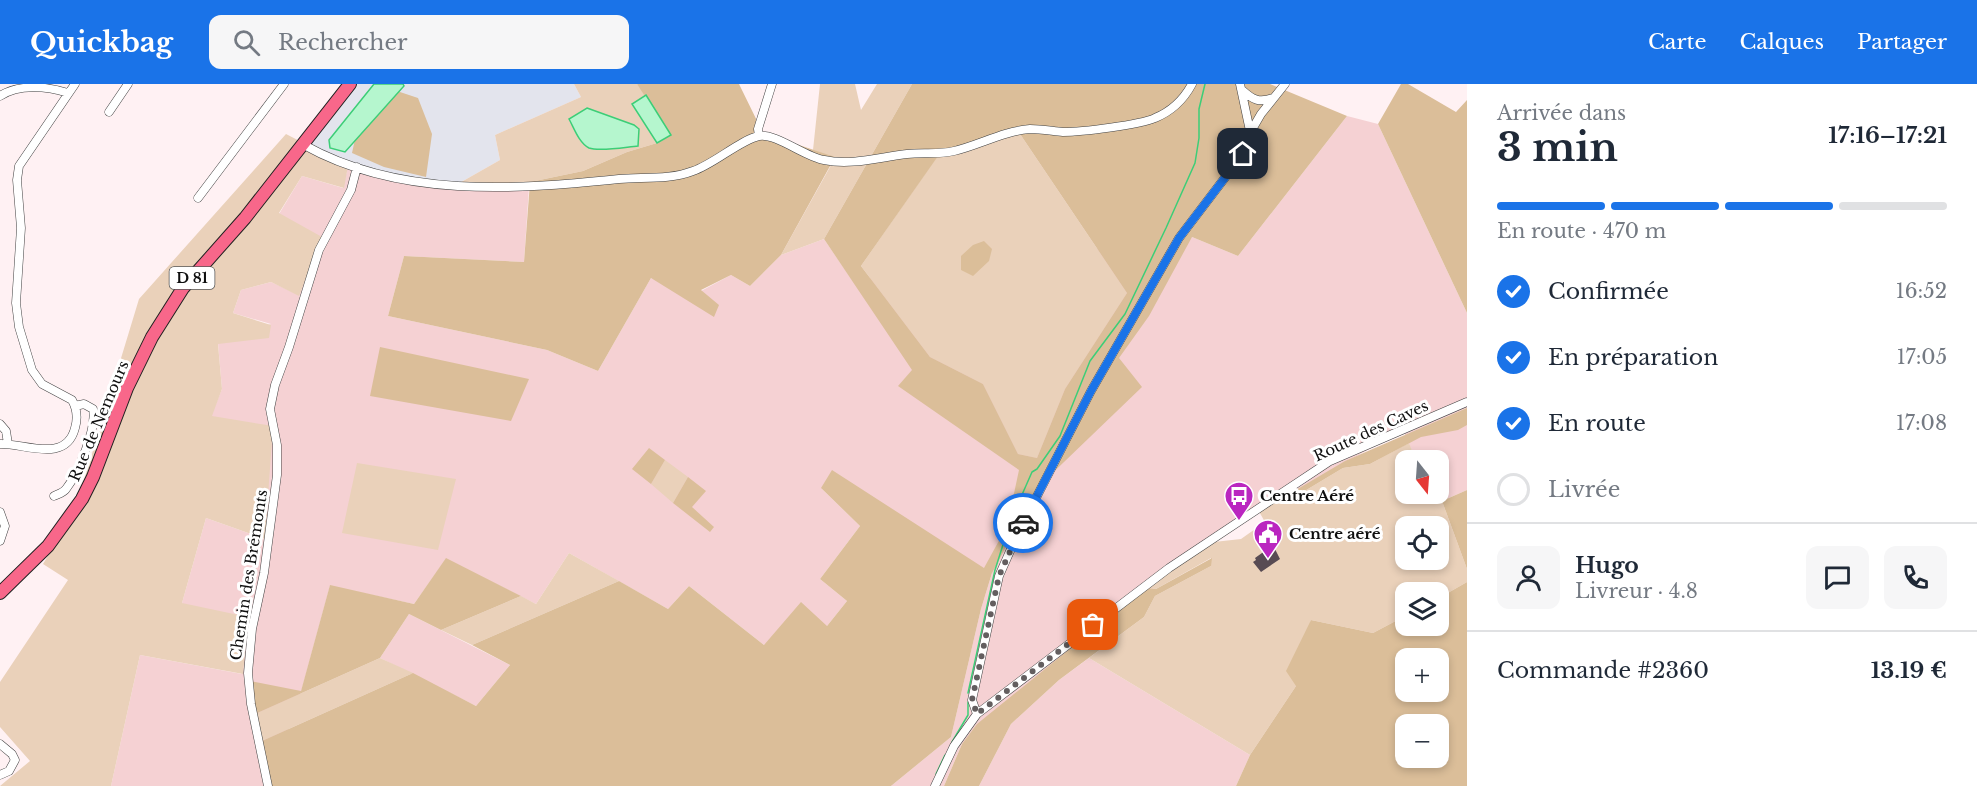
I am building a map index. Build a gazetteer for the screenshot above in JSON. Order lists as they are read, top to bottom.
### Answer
{
  "streets": {
    "main road": ["D 81", "Rue de Nemours"],
    "street": ["Route des Caves", "Chemin des Brémonts"]
  },
  "places": {
    "bus stop": ["Centre Aéré"],
    "public building": ["Centre aéré"]
  },
  "north": "bottom",
  "page": {
    "header": "Quickbag",
    "search": "Rechercher",
    "nav": ["Carte", "Calques", "Partager"],
    "heading": ["3 min", "Arrivée dans", "17:16–17:21"],
    "panel": [
      "Hugo",
      "Livreur · 4.8",
      "Commande #2360",
      "13.19 €"
    ],
    "bar": "En route · 470 m",
    "list": [
      ["Confirmée", "16:52"],
      ["En préparation", "17:05"],
      ["En route", "17:08"],
      "Livrée"
    ],
    "map_buttons": ["+", "−"]
  }
}
